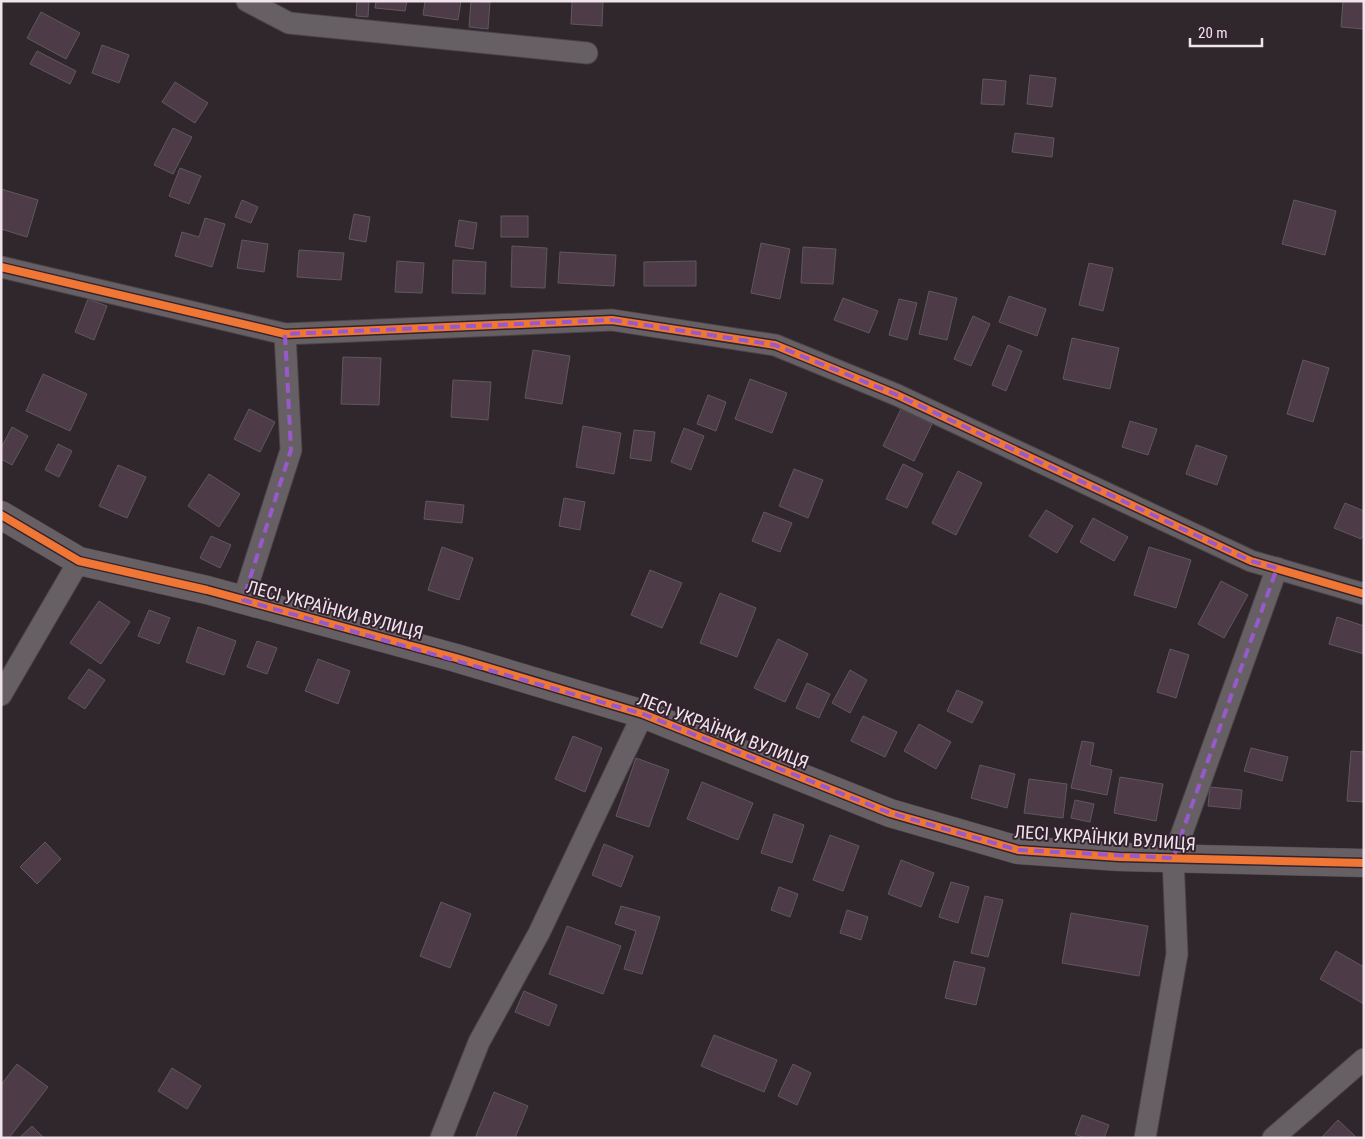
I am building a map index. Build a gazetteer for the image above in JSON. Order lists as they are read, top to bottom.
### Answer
{
  "streets": {
    "street": ["ЛЕСІ УКРАЇНКИ ВУЛИЦЯ"]
  },
  "scale_bar": "20 m"
}
